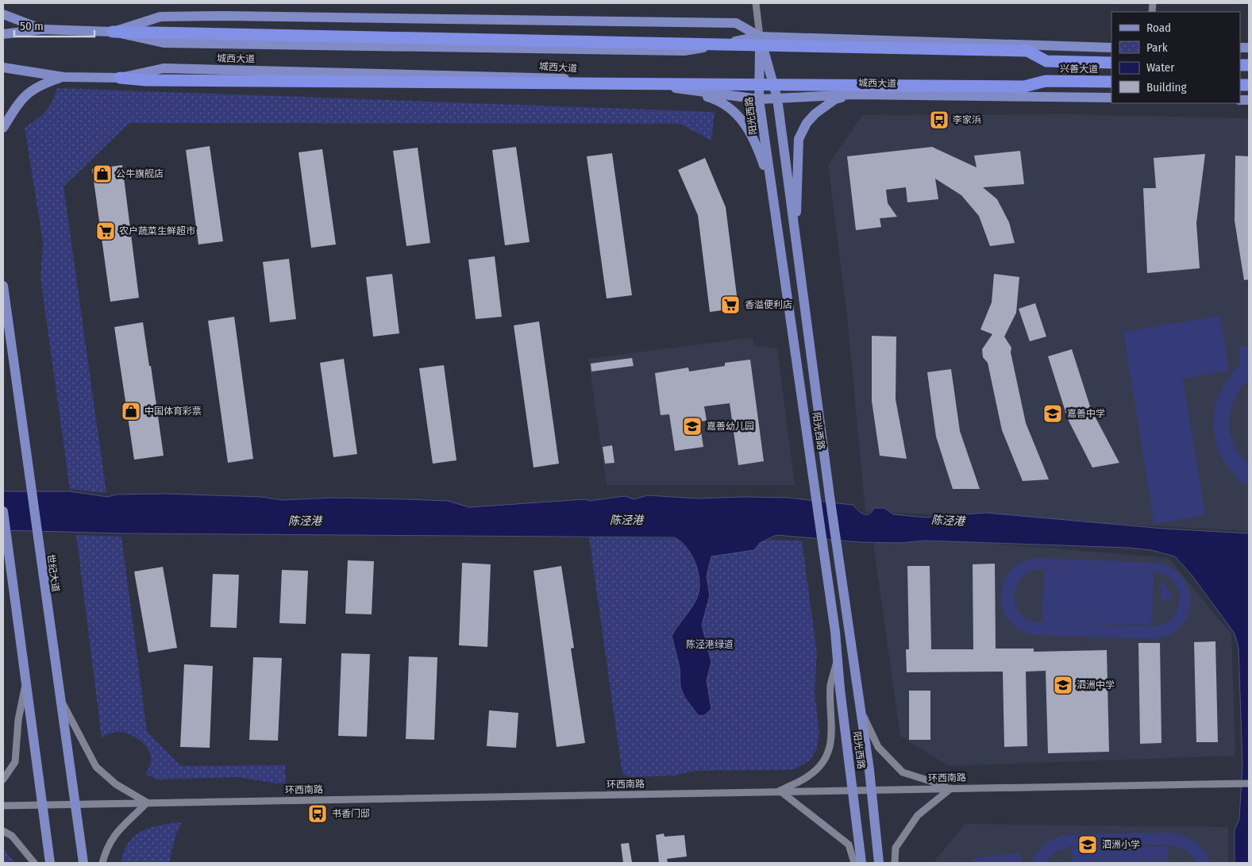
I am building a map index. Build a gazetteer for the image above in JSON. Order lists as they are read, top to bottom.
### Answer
{
  "streets": {
    "highway": ["兴善大道"],
    "main road": ["城西大道", "阳光西路", "世纪大道"],
    "street": ["环西南路"]
  },
  "crossings": [
    ["城西大道", "兴善大道"],
    ["城西大道", "阳光西路"],
    ["阳光西路", "环西南路"],
    ["世纪大道", "环西南路"]
  ],
  "water": ["陈泾港"],
  "parks": ["陈泾港绿道"],
  "places": {
    "bus stop": ["李家浜", "书香门邸"],
    "shop": ["公牛旗舰店", "中国体育彩票"],
    "supermarket": ["农户蔬菜生鲜超市", "香溢便利店"],
    "school or university": [
      "嘉善中学",
      "嘉善幼儿园",
      "泗洲中学",
      "泗洲小学"
    ]
  },
  "legend": [
    "Road",
    "Park",
    "Water",
    "Building"
  ],
  "scale_bar": "50 m"
}
